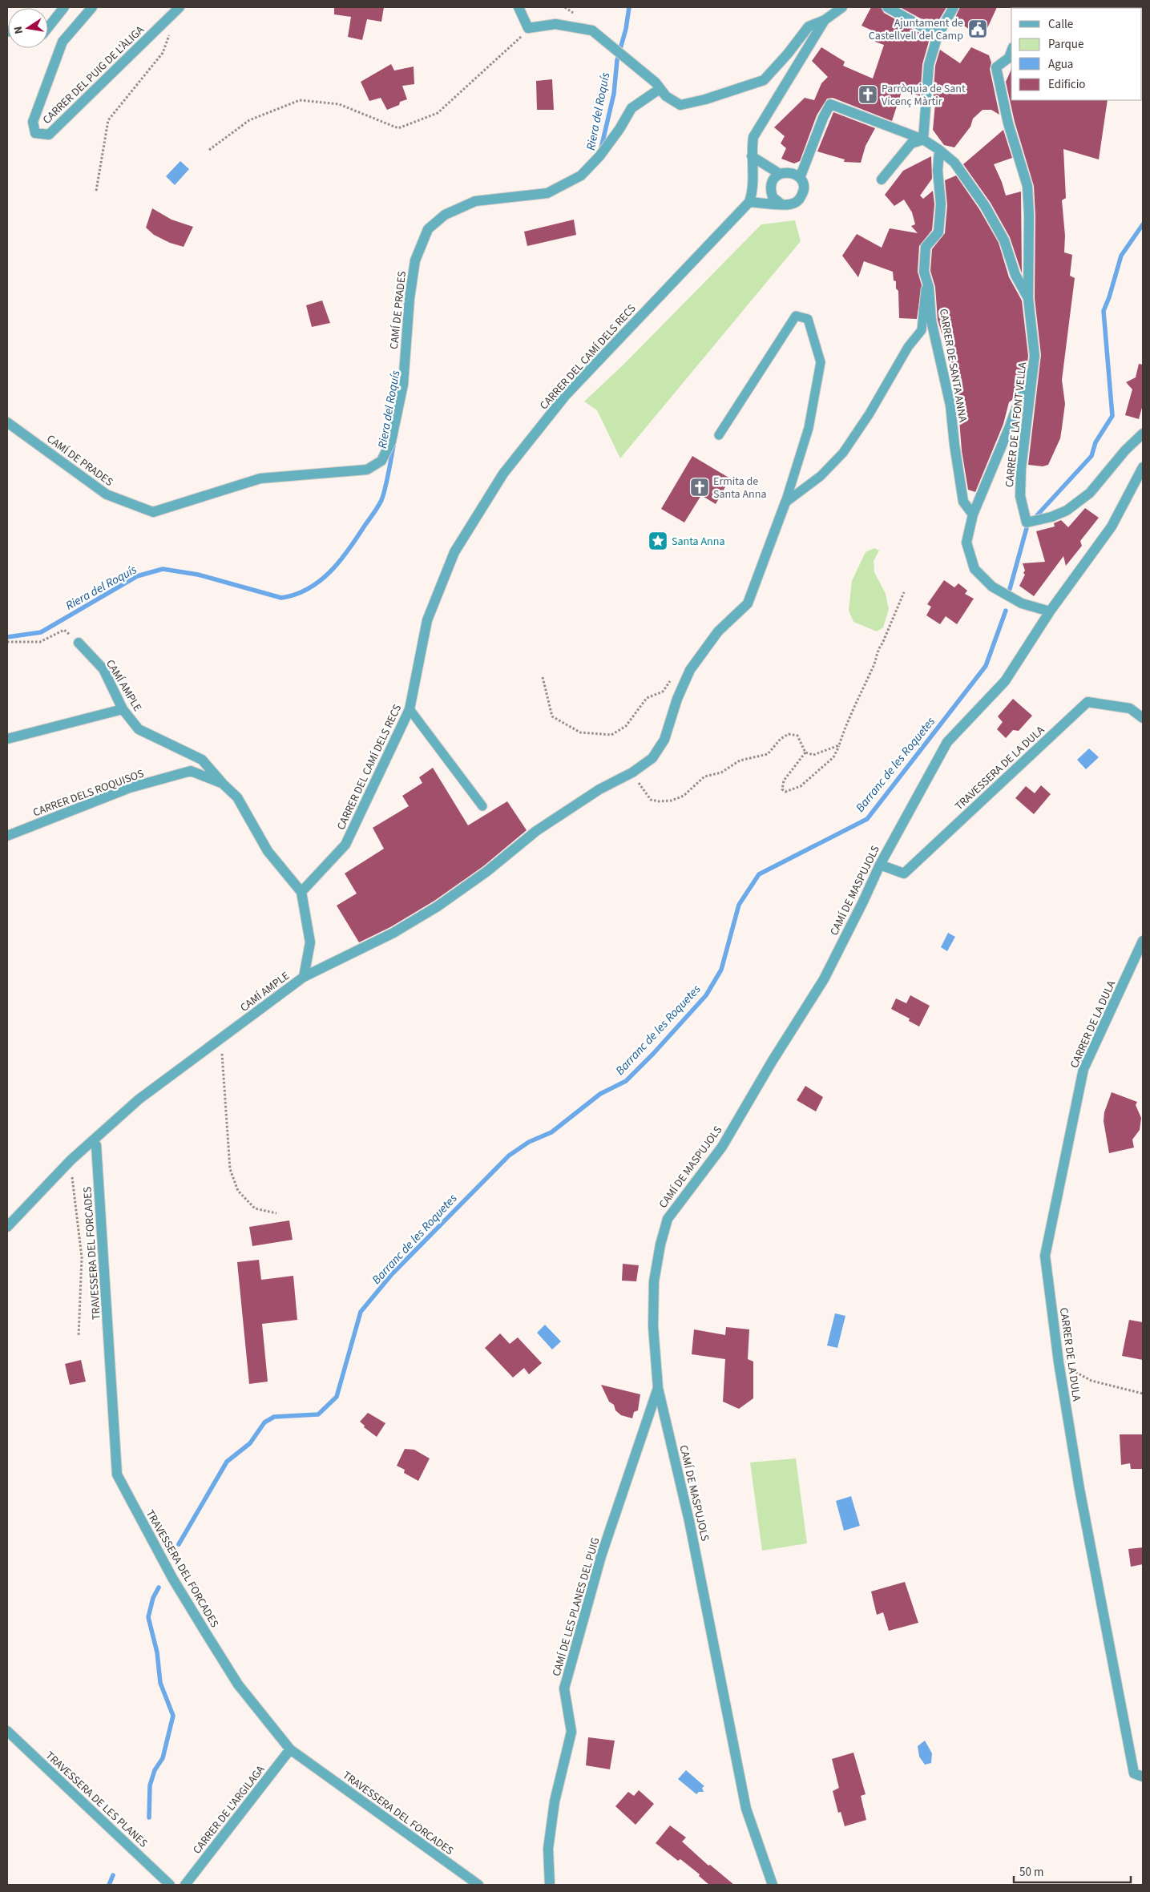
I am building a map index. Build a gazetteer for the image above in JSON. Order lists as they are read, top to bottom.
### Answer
{
  "streets": {
    "street": [
      "CARRER DEL PUIG DE L'ÀLIGA",
      "CAMÍ DE PRADES",
      "CARRER DEL CAMÍ DELS RECS",
      "CARRER DE SANTA ANNA",
      "CARRER DE LA FONT VELLA",
      "CAMÍ AMPLE",
      "TRAVESSERA DE LA DULA",
      "CARRER DELS ROQUISOS",
      "CAMÍ DE MASPUJOLS",
      "CARRER DE LA DULA",
      "TRAVESSERA DEL FORCADES",
      "CAMÍ DE LES PLANES DEL PUIG",
      "TRAVESSERA DE LES PLANES",
      "CARRER DE L'ARGILAGA"
    ]
  },
  "crossings": [
    ["CARRER DEL CAMÍ DELS RECS", "CAMÍ AMPLE"],
    ["CAMÍ AMPLE", "CARRER DELS ROQUISOS"],
    ["TRAVESSERA DE LA DULA", "CAMÍ DE MASPUJOLS"],
    ["CAMÍ DE MASPUJOLS", "CAMÍ DE LES PLANES DEL PUIG"],
    ["TRAVESSERA DEL FORCADES", "CARRER DE L'ARGILAGA"]
  ],
  "water": ["Riera del Roquís", "Barranc de les Roquetes"],
  "places": {
    "public building": ["Ajuntament de Castellvell del Camp"],
    "church": ["Parròquia de Sant Vicenç Màrtir", "Ermita de Santa Anna"],
    "place": ["Santa Anna"]
  },
  "legend": [
    "Calle",
    "Parque",
    "Agua",
    "Edificio"
  ],
  "scale_bar": "50 m",
  "north": "left"
}
